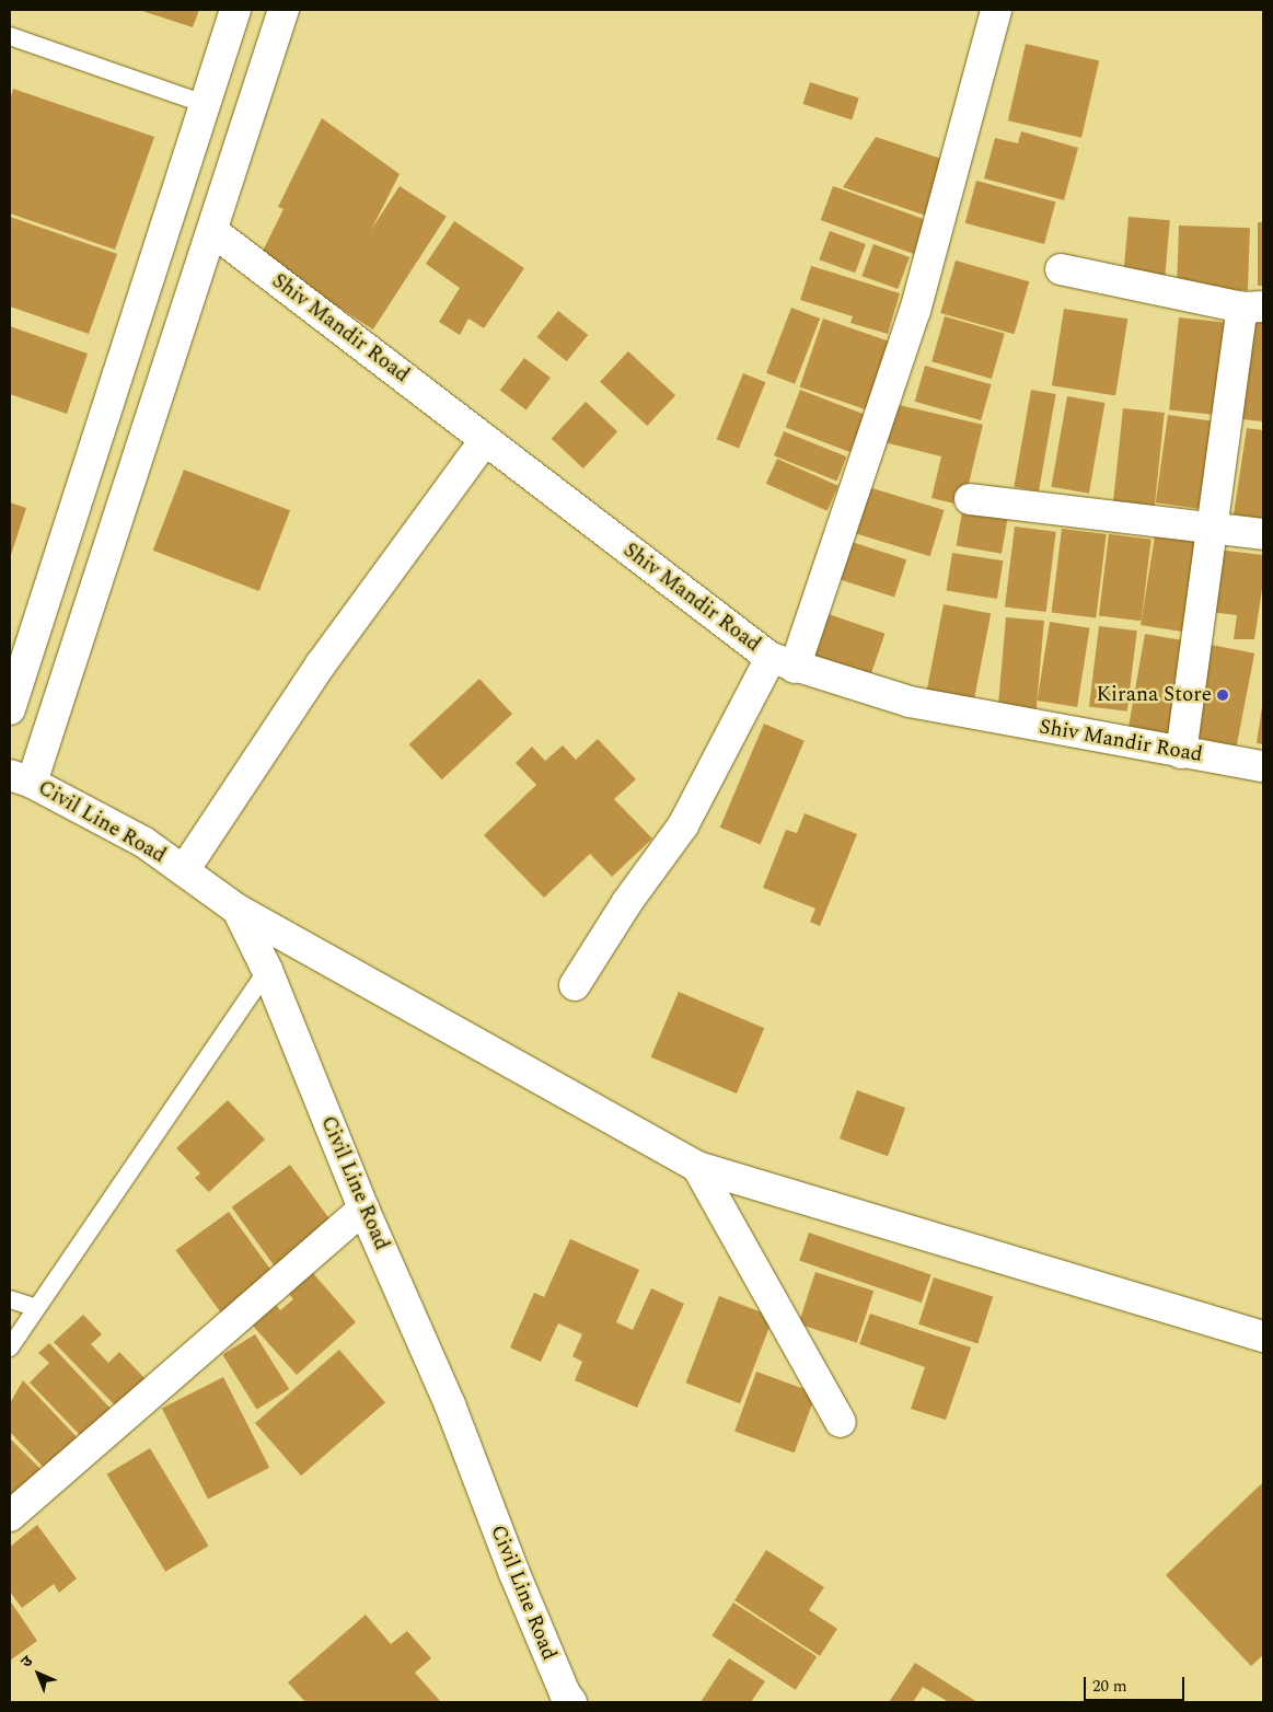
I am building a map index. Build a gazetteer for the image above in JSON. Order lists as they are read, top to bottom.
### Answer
{
  "streets": {
    "street": ["Shiv Mandir Road", "Civil Line Road"]
  },
  "places": ["Kirana Store"],
  "scale_bar": "20 m",
  "north": "top left"
}
